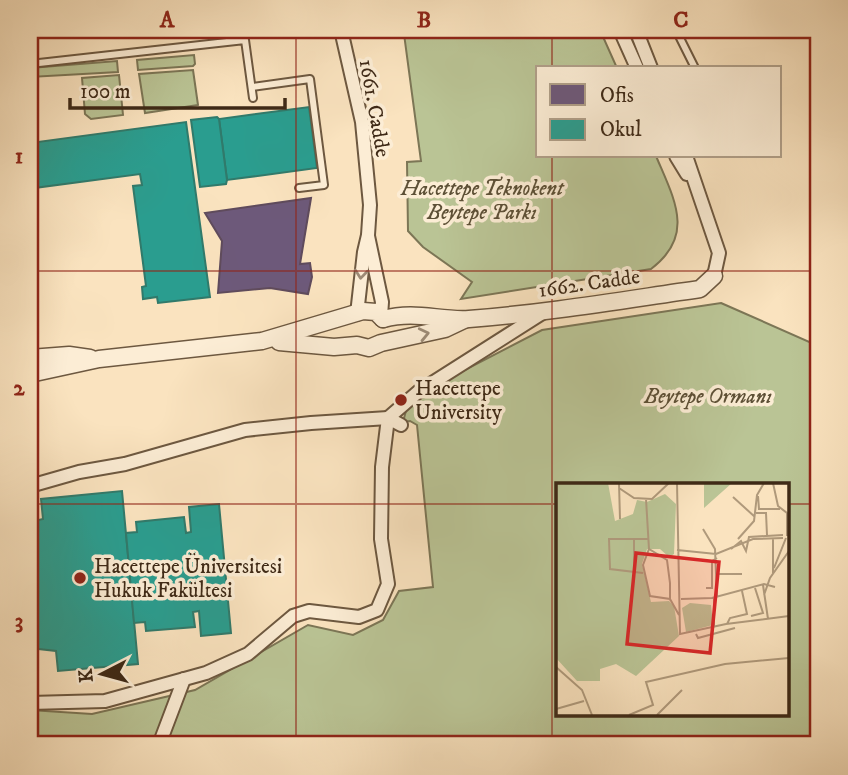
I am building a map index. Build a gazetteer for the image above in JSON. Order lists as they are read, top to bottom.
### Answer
{
  "streets": {
    "street": ["1661. Cadde", "1662. Cadde"]
  },
  "crossings": [
    ["1661. Cadde", "1662. Cadde"]
  ],
  "parks": ["Hacettepe Teknokent Beytepe Parkı", "Beytepe Ormanı"],
  "places": ["Hacettepe University", "Hacettepe Üniversitesi Hukuk Fakültesi"],
  "legend": ["Ofis", "Okul"],
  "scale_bar": "100 m",
  "north": "left",
  "grid": {
    "columns": ["A", "B", "C"],
    "rows": ["1", "2", "3"]
  }
}
